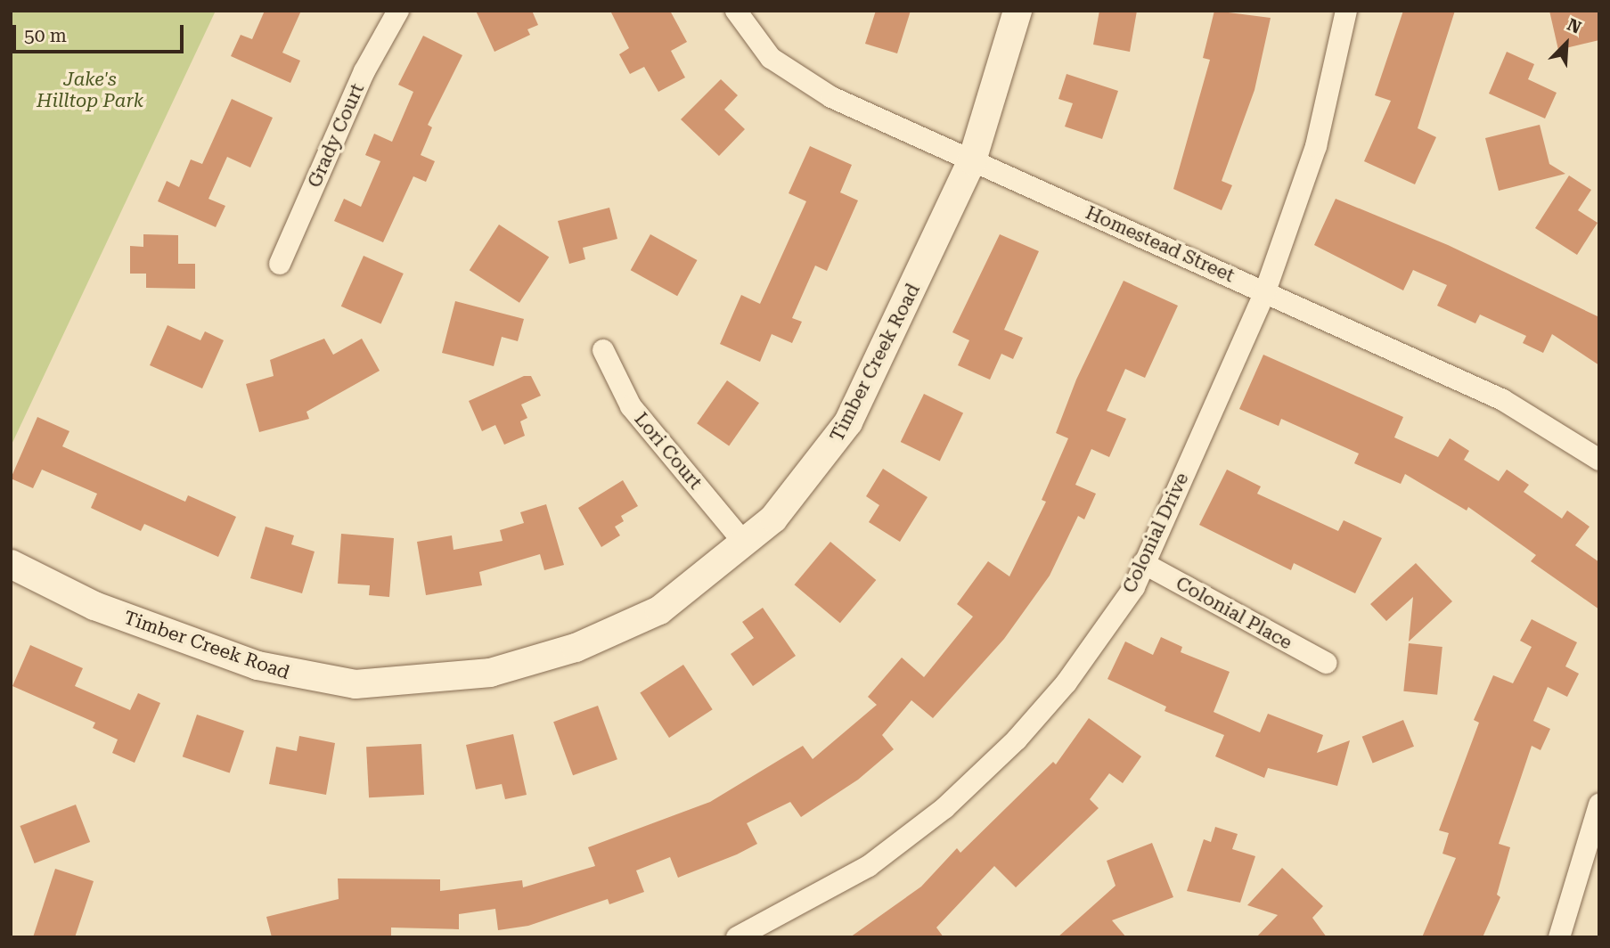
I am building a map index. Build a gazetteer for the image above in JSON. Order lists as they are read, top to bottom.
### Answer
{
  "streets": {
    "street": [
      "Grady Court",
      "Homestead Street",
      "Timber Creek Road",
      "Lori Court",
      "Colonial Drive",
      "Colonial Place"
    ]
  },
  "crossings": [
    ["Homestead Street", "Timber Creek Road"],
    ["Homestead Street", "Colonial Drive"],
    ["Timber Creek Road", "Lori Court"],
    ["Colonial Drive", "Colonial Place"]
  ],
  "parks": ["Jake's Hilltop Park"],
  "scale_bar": "50 m",
  "north": "top right"
}
